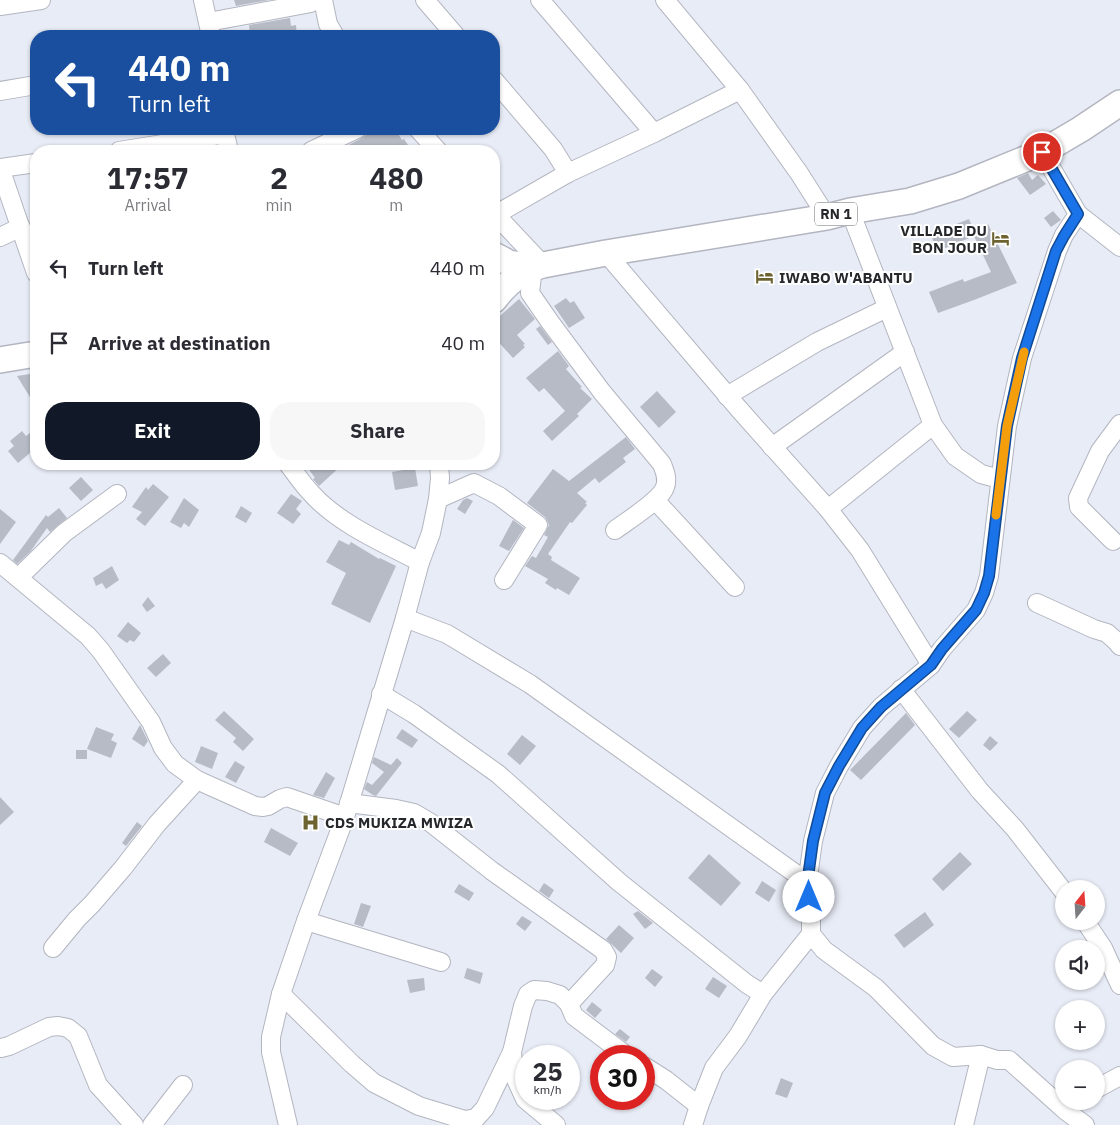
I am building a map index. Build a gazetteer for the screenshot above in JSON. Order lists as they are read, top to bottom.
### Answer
{
  "streets": {
    "highway": ["RN 1"]
  },
  "places": {
    "hotel": ["VILLADE DU BON JOUR", "IWABO W'ABANTU"],
    "hospital": ["CDS MUKIZA MWIZA"]
  },
  "north": "top",
  "page": {
    "turn": ["440 m", "Turn left"],
    "eta": [
      "17:57",
      "Arrival",
      "2",
      "min",
      "480",
      "m"
    ],
    "list": [
      {
        "name": "Turn left",
        "value": "440 m"
      },
      {
        "name": "Arrive at destination",
        "value": "40 m"
      }
    ],
    "buttons": ["Exit", "Share"],
    "map_buttons": ["+", "−"],
    "speed": "25 km/h",
    "limit": "30"
  }
}
